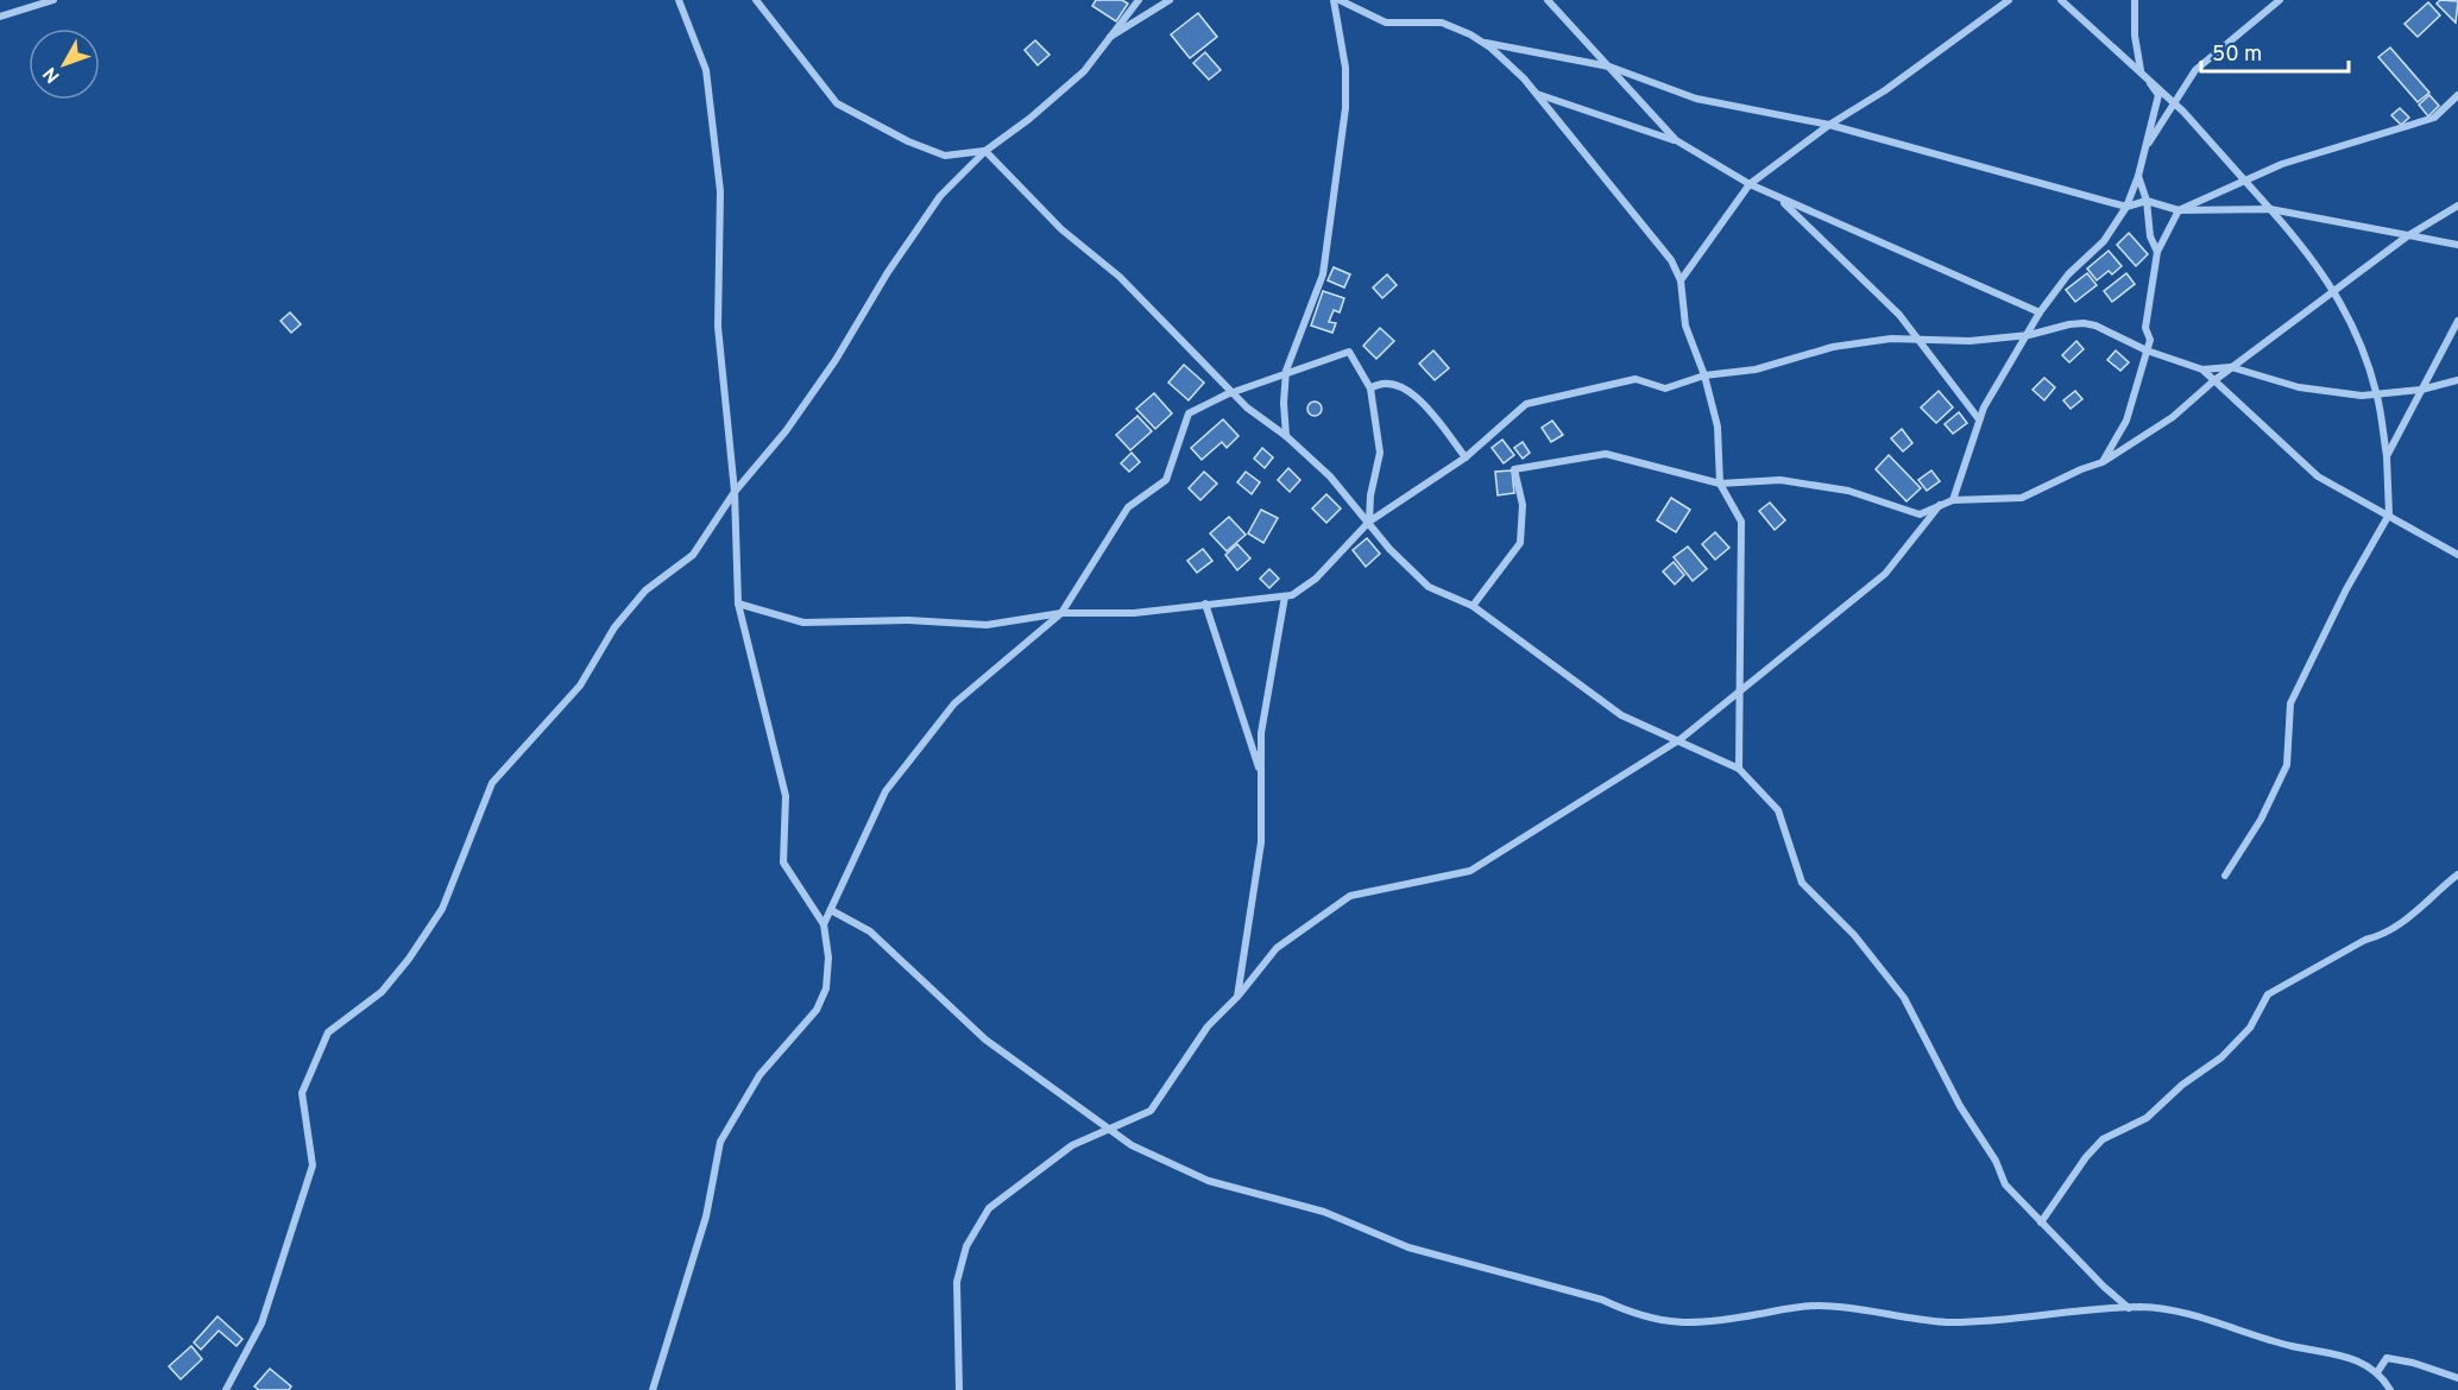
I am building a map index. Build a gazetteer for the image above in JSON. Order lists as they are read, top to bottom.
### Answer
{
  "scale_bar": "50 m",
  "north": "bottom left"
}
